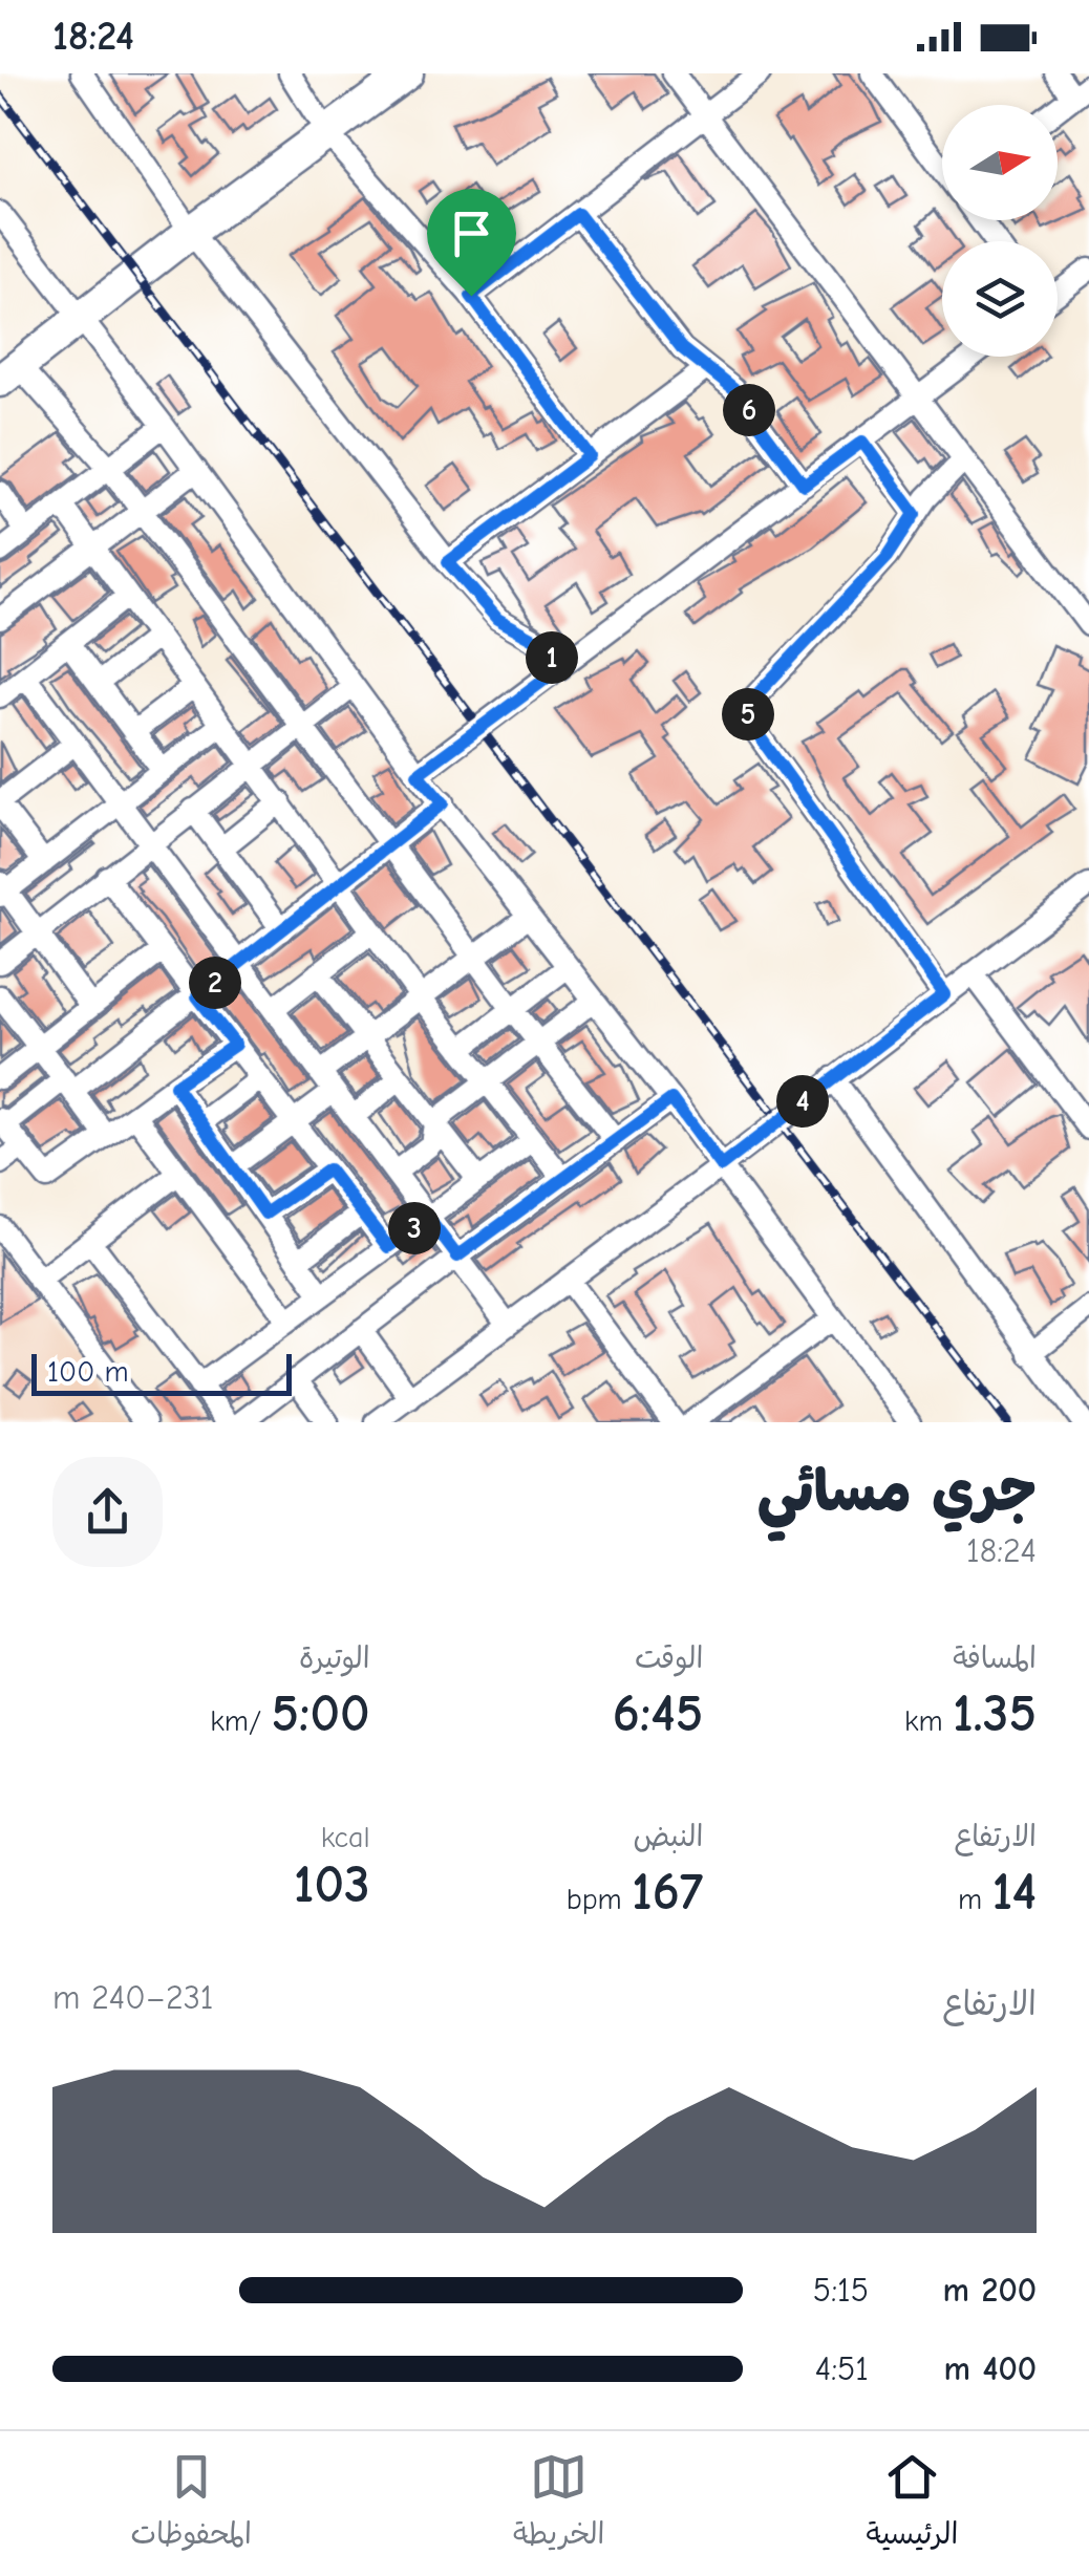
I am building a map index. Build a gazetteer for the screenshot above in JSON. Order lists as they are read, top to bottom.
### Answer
{
  "scale_bar": "100 m",
  "north": "right",
  "page": {
    "status": "18:24",
    "pins": [
      "6",
      "1",
      "5",
      "2",
      "4",
      "3"
    ],
    "scale": "100 m",
    "heading": ["جري مسائي", "18:24"],
    "stats": [
      ["المسافة", "1.35 km"],
      ["الوقت", "6:45"],
      ["الوتيرة", "5:00 /km"],
      ["الارتفاع", "14 m"],
      ["النبض", "167 bpm"],
      ["kcal", "103"]
    ],
    "chart": ["الارتفاع", "231–240 m"],
    "list": [
      {
        "name": "200 m",
        "note": "5:15"
      },
      {
        "name": "400 m",
        "note": "4:51"
      }
    ],
    "tabs": ["الرئيسية", "الخريطة", "المحفوظات"]
  }
}
